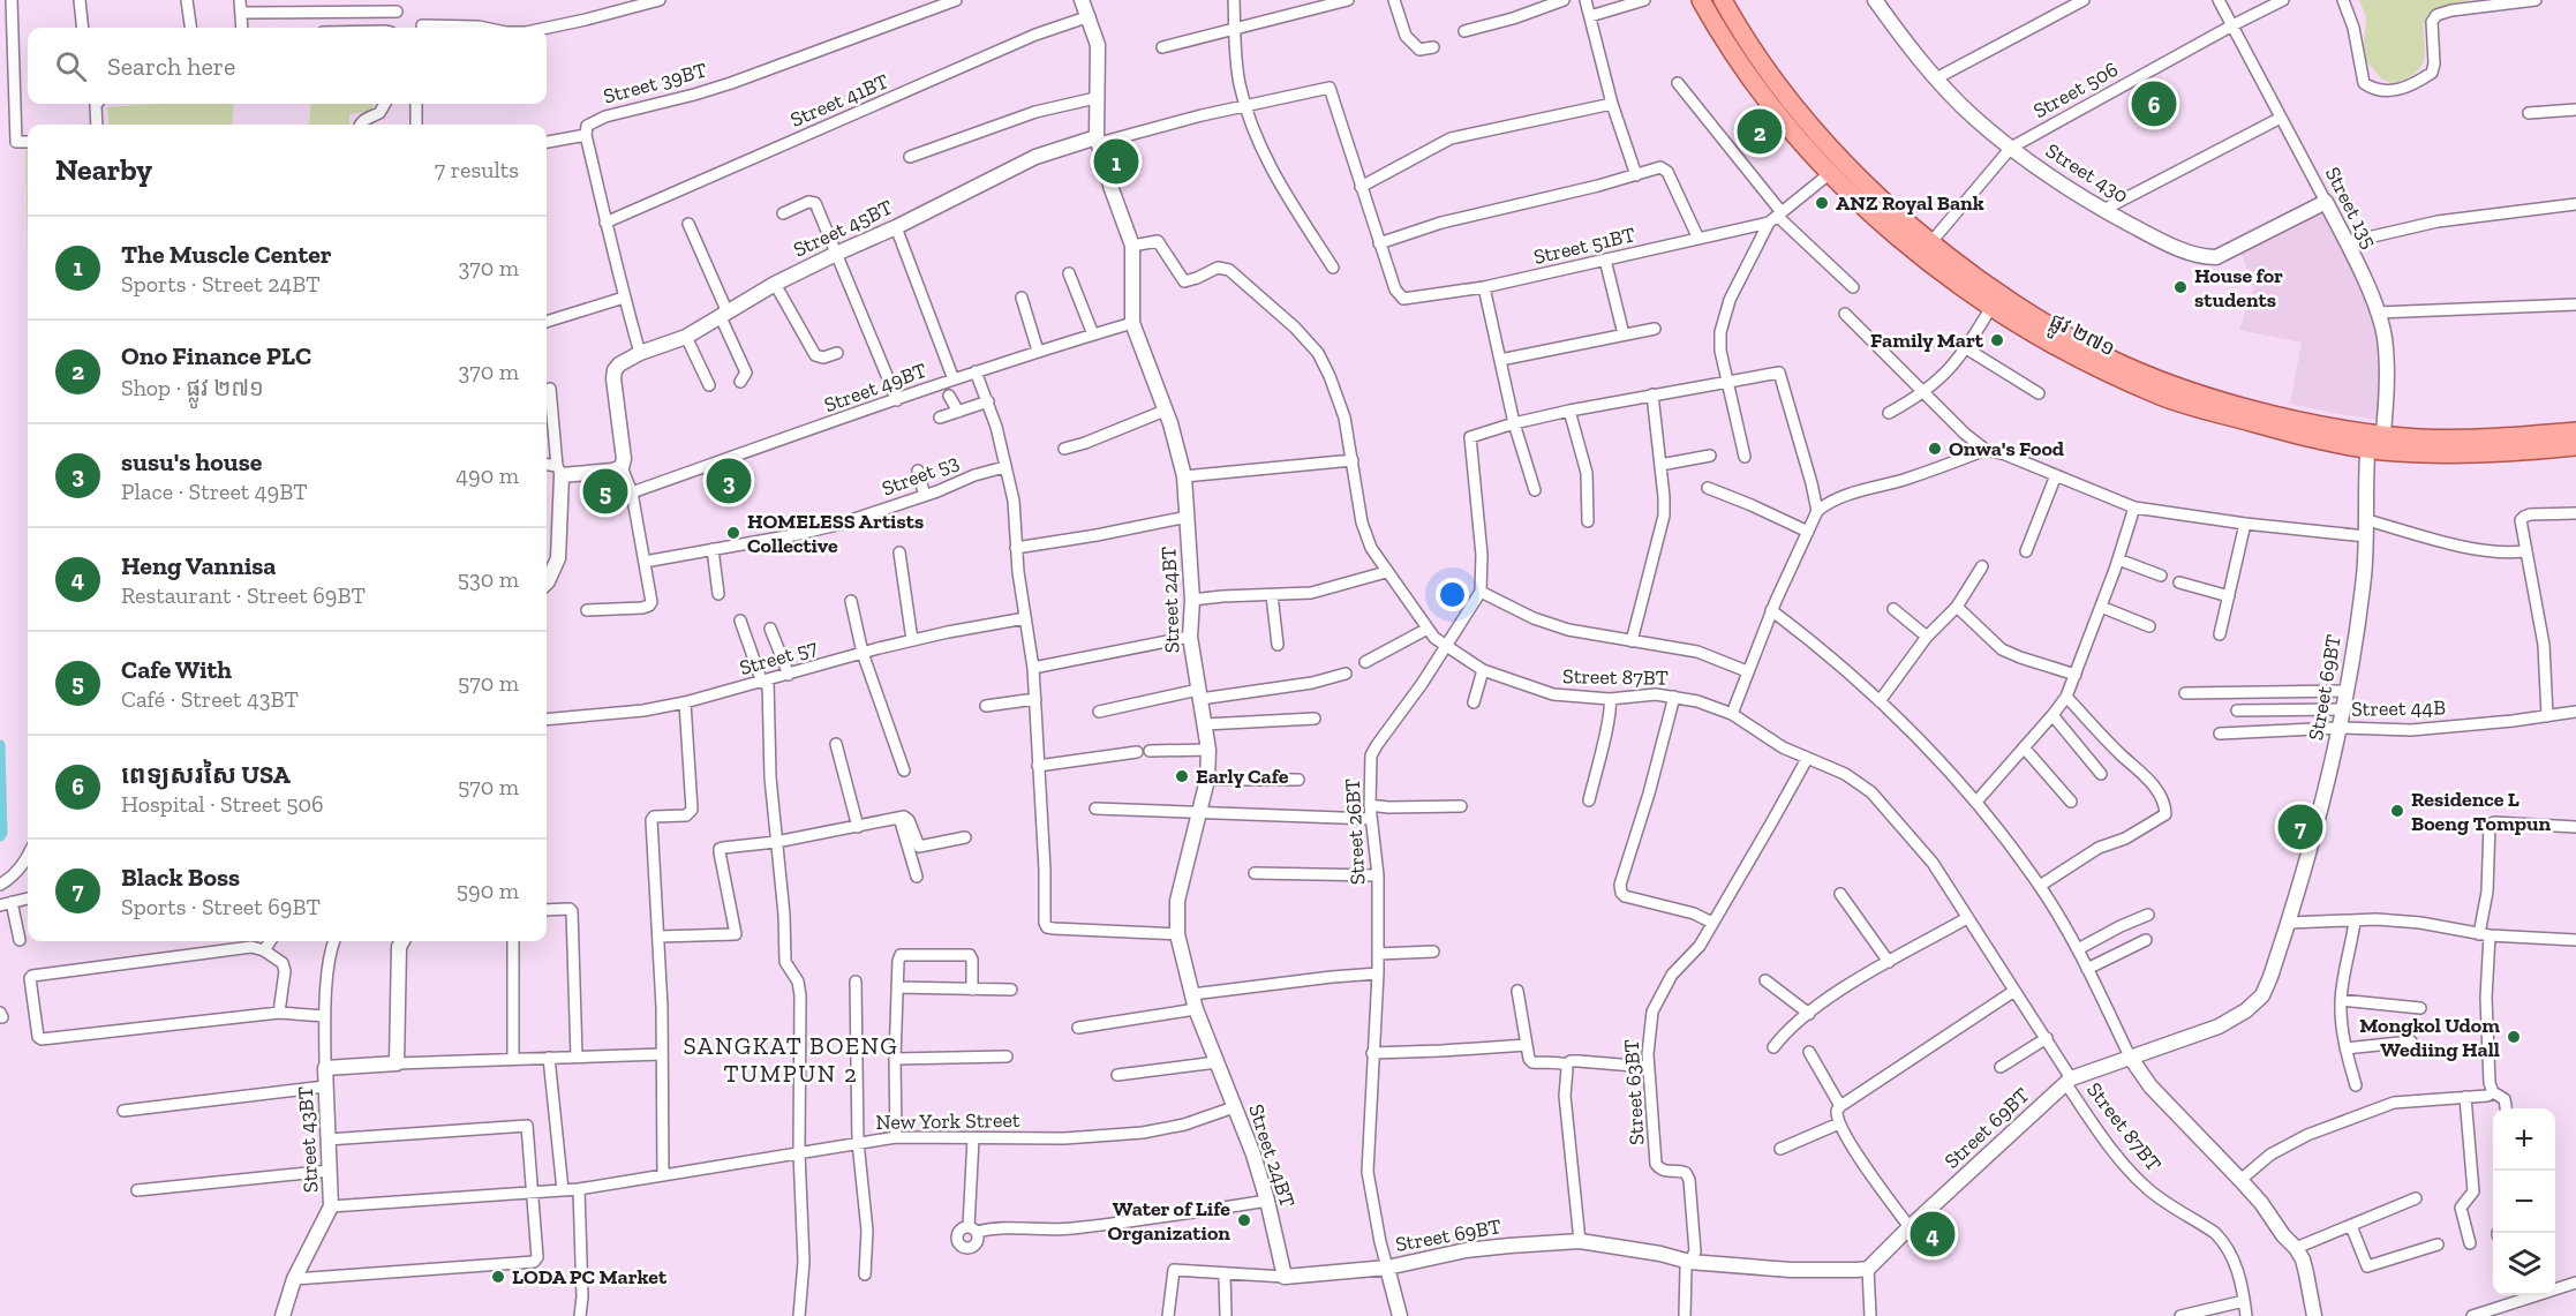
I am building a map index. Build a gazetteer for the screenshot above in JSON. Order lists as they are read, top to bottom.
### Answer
{
  "streets": {
    "main road": ["ផ្លូវ ២៧១"],
    "street": [
      "Street 39BT",
      "Street 506",
      "Street 41BT",
      "Street 430",
      "Street 135",
      "Street 45BT",
      "Street 51BT",
      "Street 49BT",
      "Street 53",
      "Street 24BT",
      "Street 57",
      "Street 87BT",
      "Street 69BT",
      "Street 44B",
      "Street 26BT",
      "Street 63BT",
      "New York Street",
      "Street 43BT"
    ]
  },
  "crossings": [
    ["Street 506", "Street 430"],
    ["Street 506", "Street 135"],
    ["Street 506", "ផ្លូវ ២៧១"],
    ["Street 41BT", "Street 24BT"],
    ["Street 430", "Street 135"],
    ["Street 135", "ផ្លូវ ២៧១"],
    ["Street 135", "Street 69BT"],
    ["Street 45BT", "Street 24BT"],
    ["ផ្លូវ ២៧១", "Street 69BT"],
    ["Street 49BT", "Street 24BT"],
    ["Street 24BT", "Street 87BT"],
    ["Street 24BT", "Street 69BT"],
    ["Street 24BT", "New York Street"],
    ["Street 87BT", "Street 69BT"],
    ["Street 87BT", "Street 26BT"],
    ["Street 87BT", "Street 63BT"],
    ["Street 69BT", "Street 44B"],
    ["Street 69BT", "Street 26BT"],
    ["Street 69BT", "Street 63BT"],
    ["New York Street", "Street 43BT"]
  ],
  "districts": ["SANGKAT BOENG TUMPUN 2"],
  "places": [
    "ANZ Royal Bank",
    "House for students",
    "Family Mart",
    "Onwa's Food",
    "HOMELESS Artists Collective",
    "Early Cafe",
    "Residence L Boeng Tompun",
    "Mongkol Udom Wediing Hall",
    "Water of Life Organization",
    "LODA PC Market"
  ],
  "page": {
    "search": "Search here",
    "pins": [
      "6",
      "2",
      "1",
      "3",
      "5",
      "7",
      "4"
    ],
    "heading": ["Nearby", "7 results"],
    "list": [
      {
        "mark": "1",
        "name": "The Muscle Center",
        "note": "Sports · Street 24BT",
        "value": "370 m"
      },
      {
        "mark": "2",
        "name": "Ono Finance PLC",
        "note": "Shop · ផ្លូវ ២៧១",
        "value": "370 m"
      },
      {
        "mark": "3",
        "name": "susu's house",
        "note": "Place · Street 49BT",
        "value": "490 m"
      },
      {
        "mark": "4",
        "name": "Heng Vannisa",
        "note": "Restaurant · Street 69BT",
        "value": "530 m"
      },
      {
        "mark": "5",
        "name": "Cafe With",
        "note": "Café · Street 43BT",
        "value": "570 m"
      },
      {
        "mark": "6",
        "name": "ពេទ្យសរសៃ USA",
        "note": "Hospital · Street 506",
        "value": "570 m"
      },
      {
        "mark": "7",
        "name": "Black Boss",
        "note": "Sports · Street 69BT",
        "value": "590 m"
      }
    ],
    "map_buttons": ["+", "−"]
  }
}
